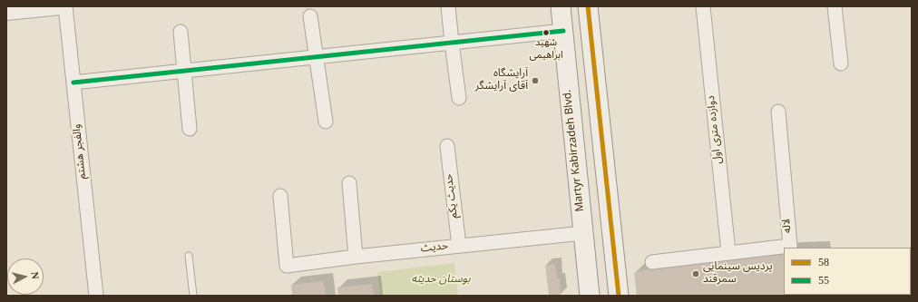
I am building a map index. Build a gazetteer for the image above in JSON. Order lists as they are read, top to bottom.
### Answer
{
  "streets": {
    "main road": ["Martyr Kabirzadeh Blvd."],
    "street": [
      "دوازده متری اول",
      "والفجر هشتم",
      "حدیث یکم",
      "لاله",
      "حدیث"
    ]
  },
  "crossings": [
    ["دوازده متری اول", "لاله"],
    ["Martyr Kabirzadeh Blvd.", "حدیث"],
    ["حدیث یکم", "حدیث"]
  ],
  "parks": ["بوستان حدیثه"],
  "places": ["شهید ابراهیمی", "آرایشگاه آقای آرایشگر", "پردیس سینمایی سمرقند"],
  "lines": ["transit line 58", "transit line 55"],
  "legend": ["58", "55"],
  "north": "right"
}
